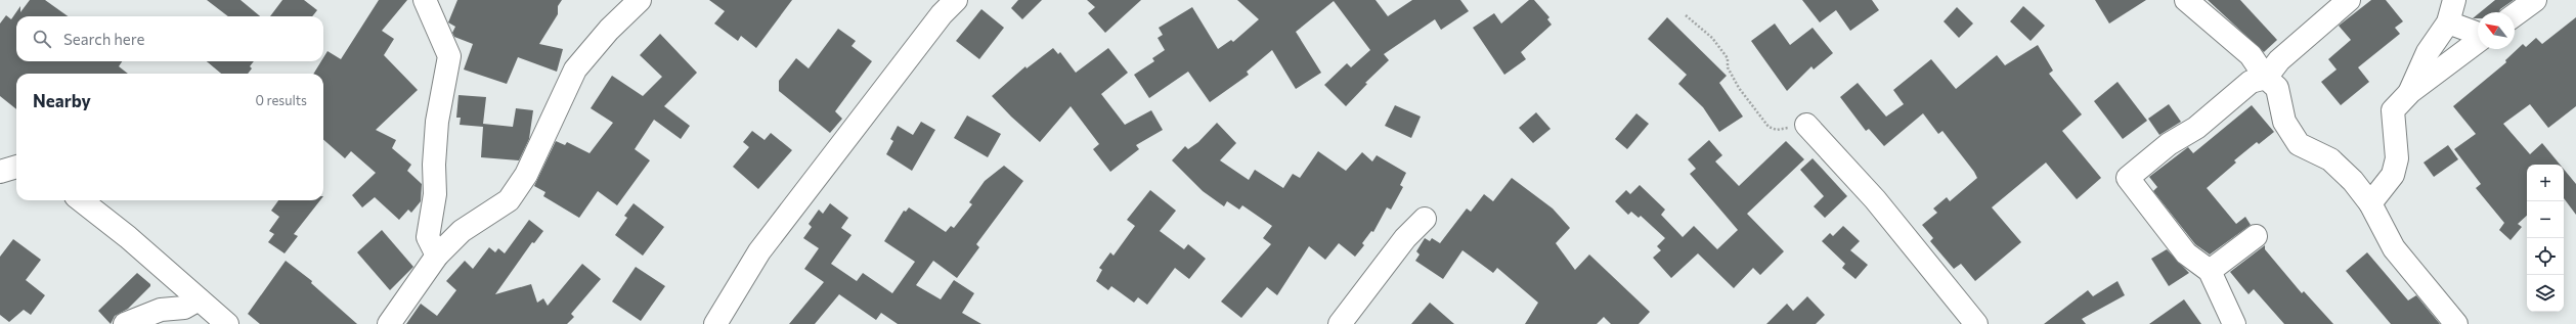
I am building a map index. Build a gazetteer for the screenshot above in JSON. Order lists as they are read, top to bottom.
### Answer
{
  "north": "top left",
  "page": {
    "search": "Search here",
    "heading": ["Nearby", "0 results"],
    "map_buttons": ["+", "−"]
  }
}
